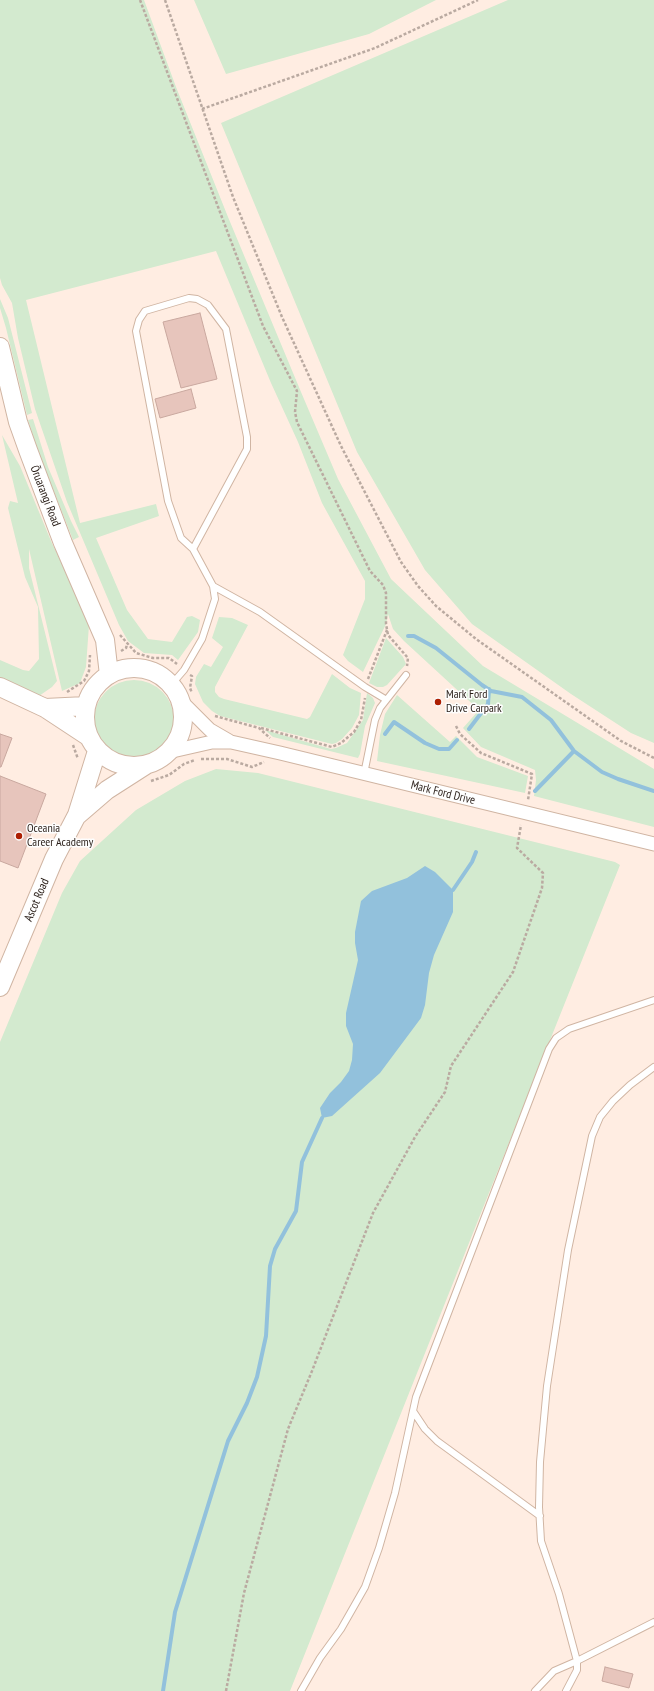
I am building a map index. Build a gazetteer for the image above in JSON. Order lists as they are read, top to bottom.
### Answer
{
  "streets": {
    "street": ["Ōruarangi Road", "Mark Ford Drive", "Ascot Road"]
  },
  "crossings": [
    ["Ōruarangi Road", "Mark Ford Drive"],
    ["Ōruarangi Road", "Ascot Road"],
    ["Mark Ford Drive", "Ascot Road"]
  ],
  "places": ["Mark Ford Drive Carpark", "Oceania Career Academy"]
}
